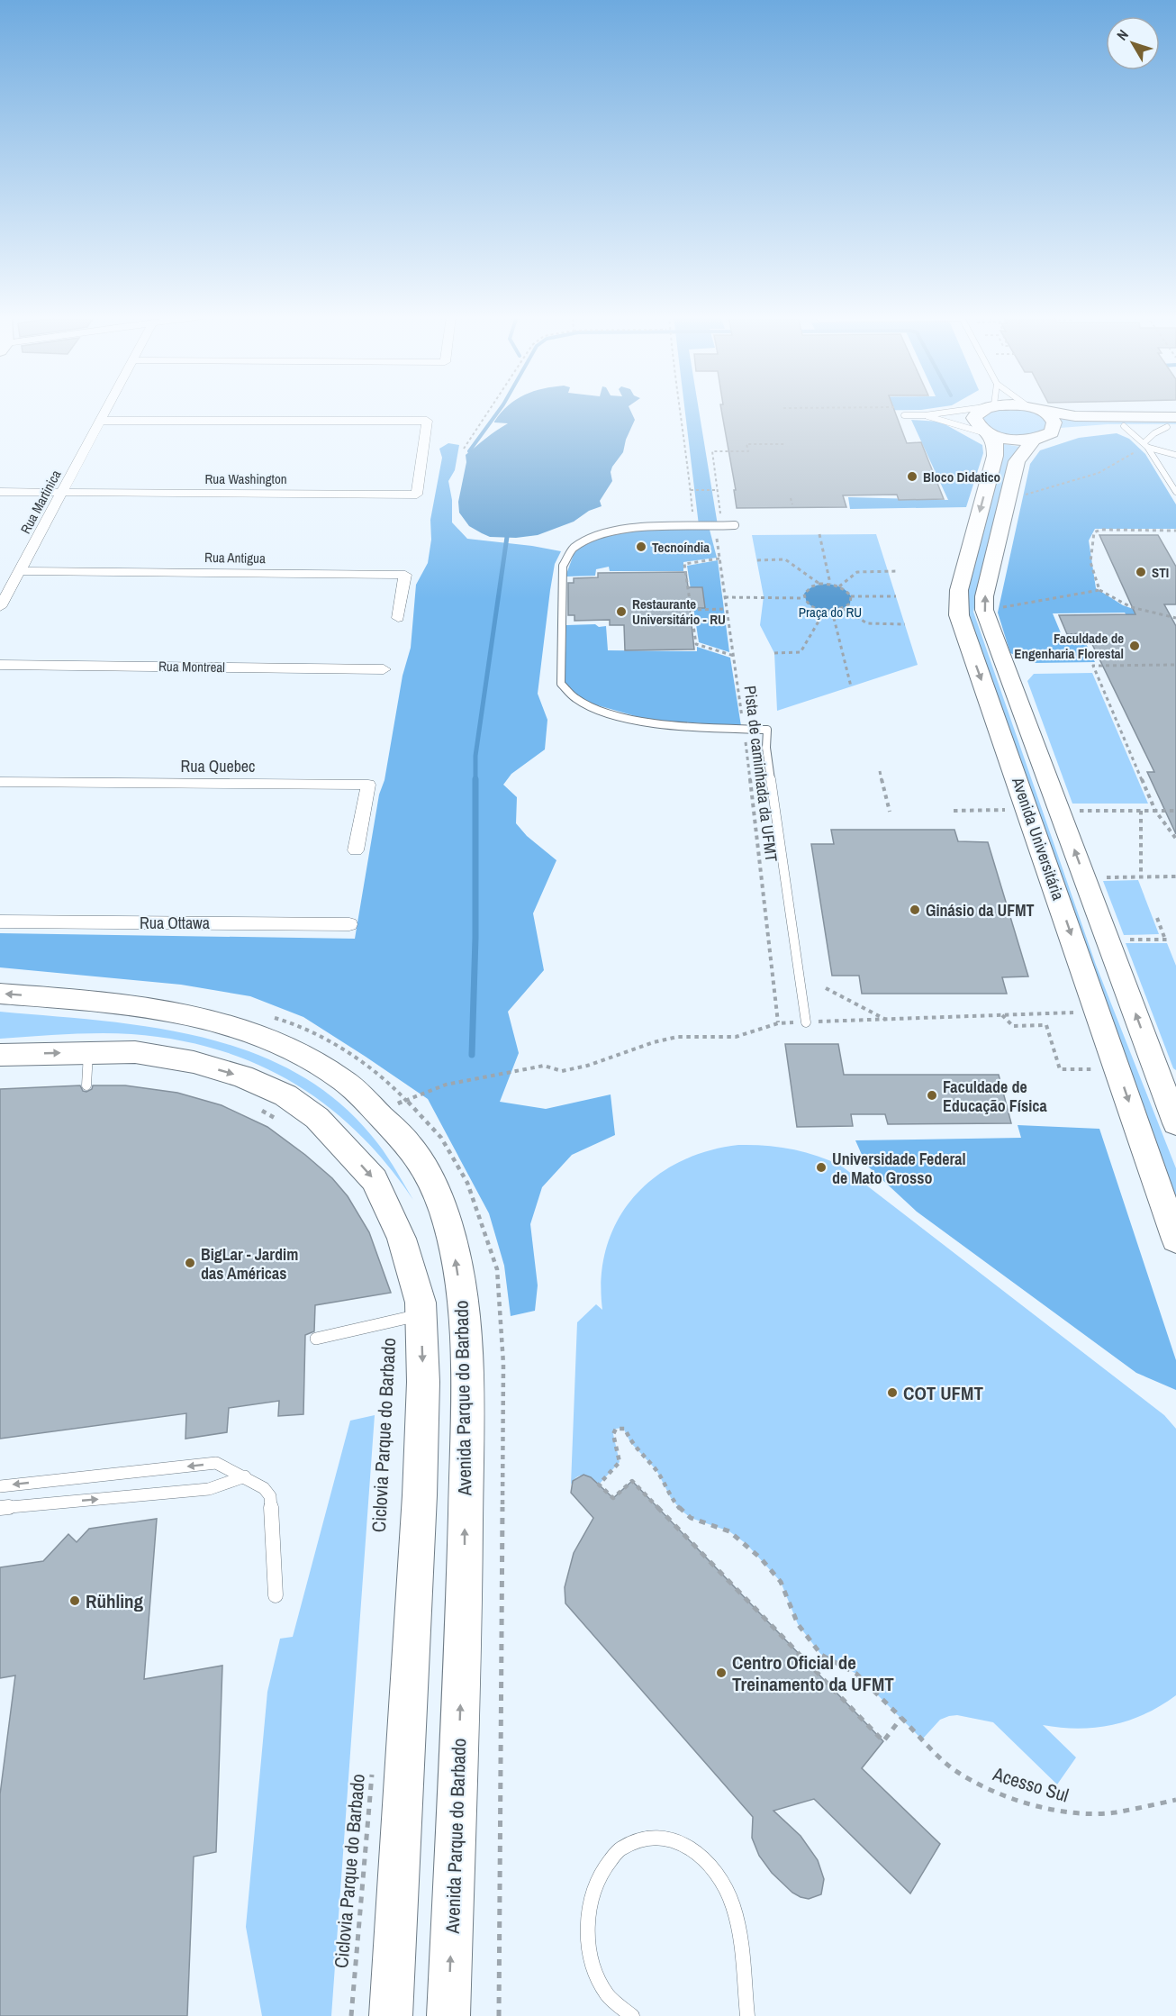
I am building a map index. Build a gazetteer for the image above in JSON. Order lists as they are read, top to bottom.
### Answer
{
  "streets": {
    "street": [
      "Rua Washington",
      "Rua Martinica",
      "Rua Antigua",
      "Rua Montreal",
      "Rua Quebec",
      "Avenida Universitária",
      "Rua Ottawa",
      "Avenida Parque do Barbado"
    ],
    "path": ["Pista de caminhada da UFMT", "Ciclovia Parque do Barbado", "Acesso Sul"]
  },
  "crossings": [
    ["Rua Washington", "Rua Martinica"],
    ["Rua Martinica", "Rua Antigua"]
  ],
  "one_way": ["Avenida Parque do Barbado"],
  "parks": ["Praça do RU"],
  "places": [
    "Bloco Didatico",
    "Tecnoíndia",
    "STI",
    "Restaurante Universitário - RU",
    "Faculdade de Engenharia Florestal",
    "Ginásio da UFMT",
    "Faculdade de Educação Física",
    "Universidade Federal de Mato Grosso",
    "BigLar - Jardim das Américas",
    "COT UFMT",
    "Rühling",
    "Centro Oficial de Treinamento da UFMT"
  ],
  "north": "top left"
}
